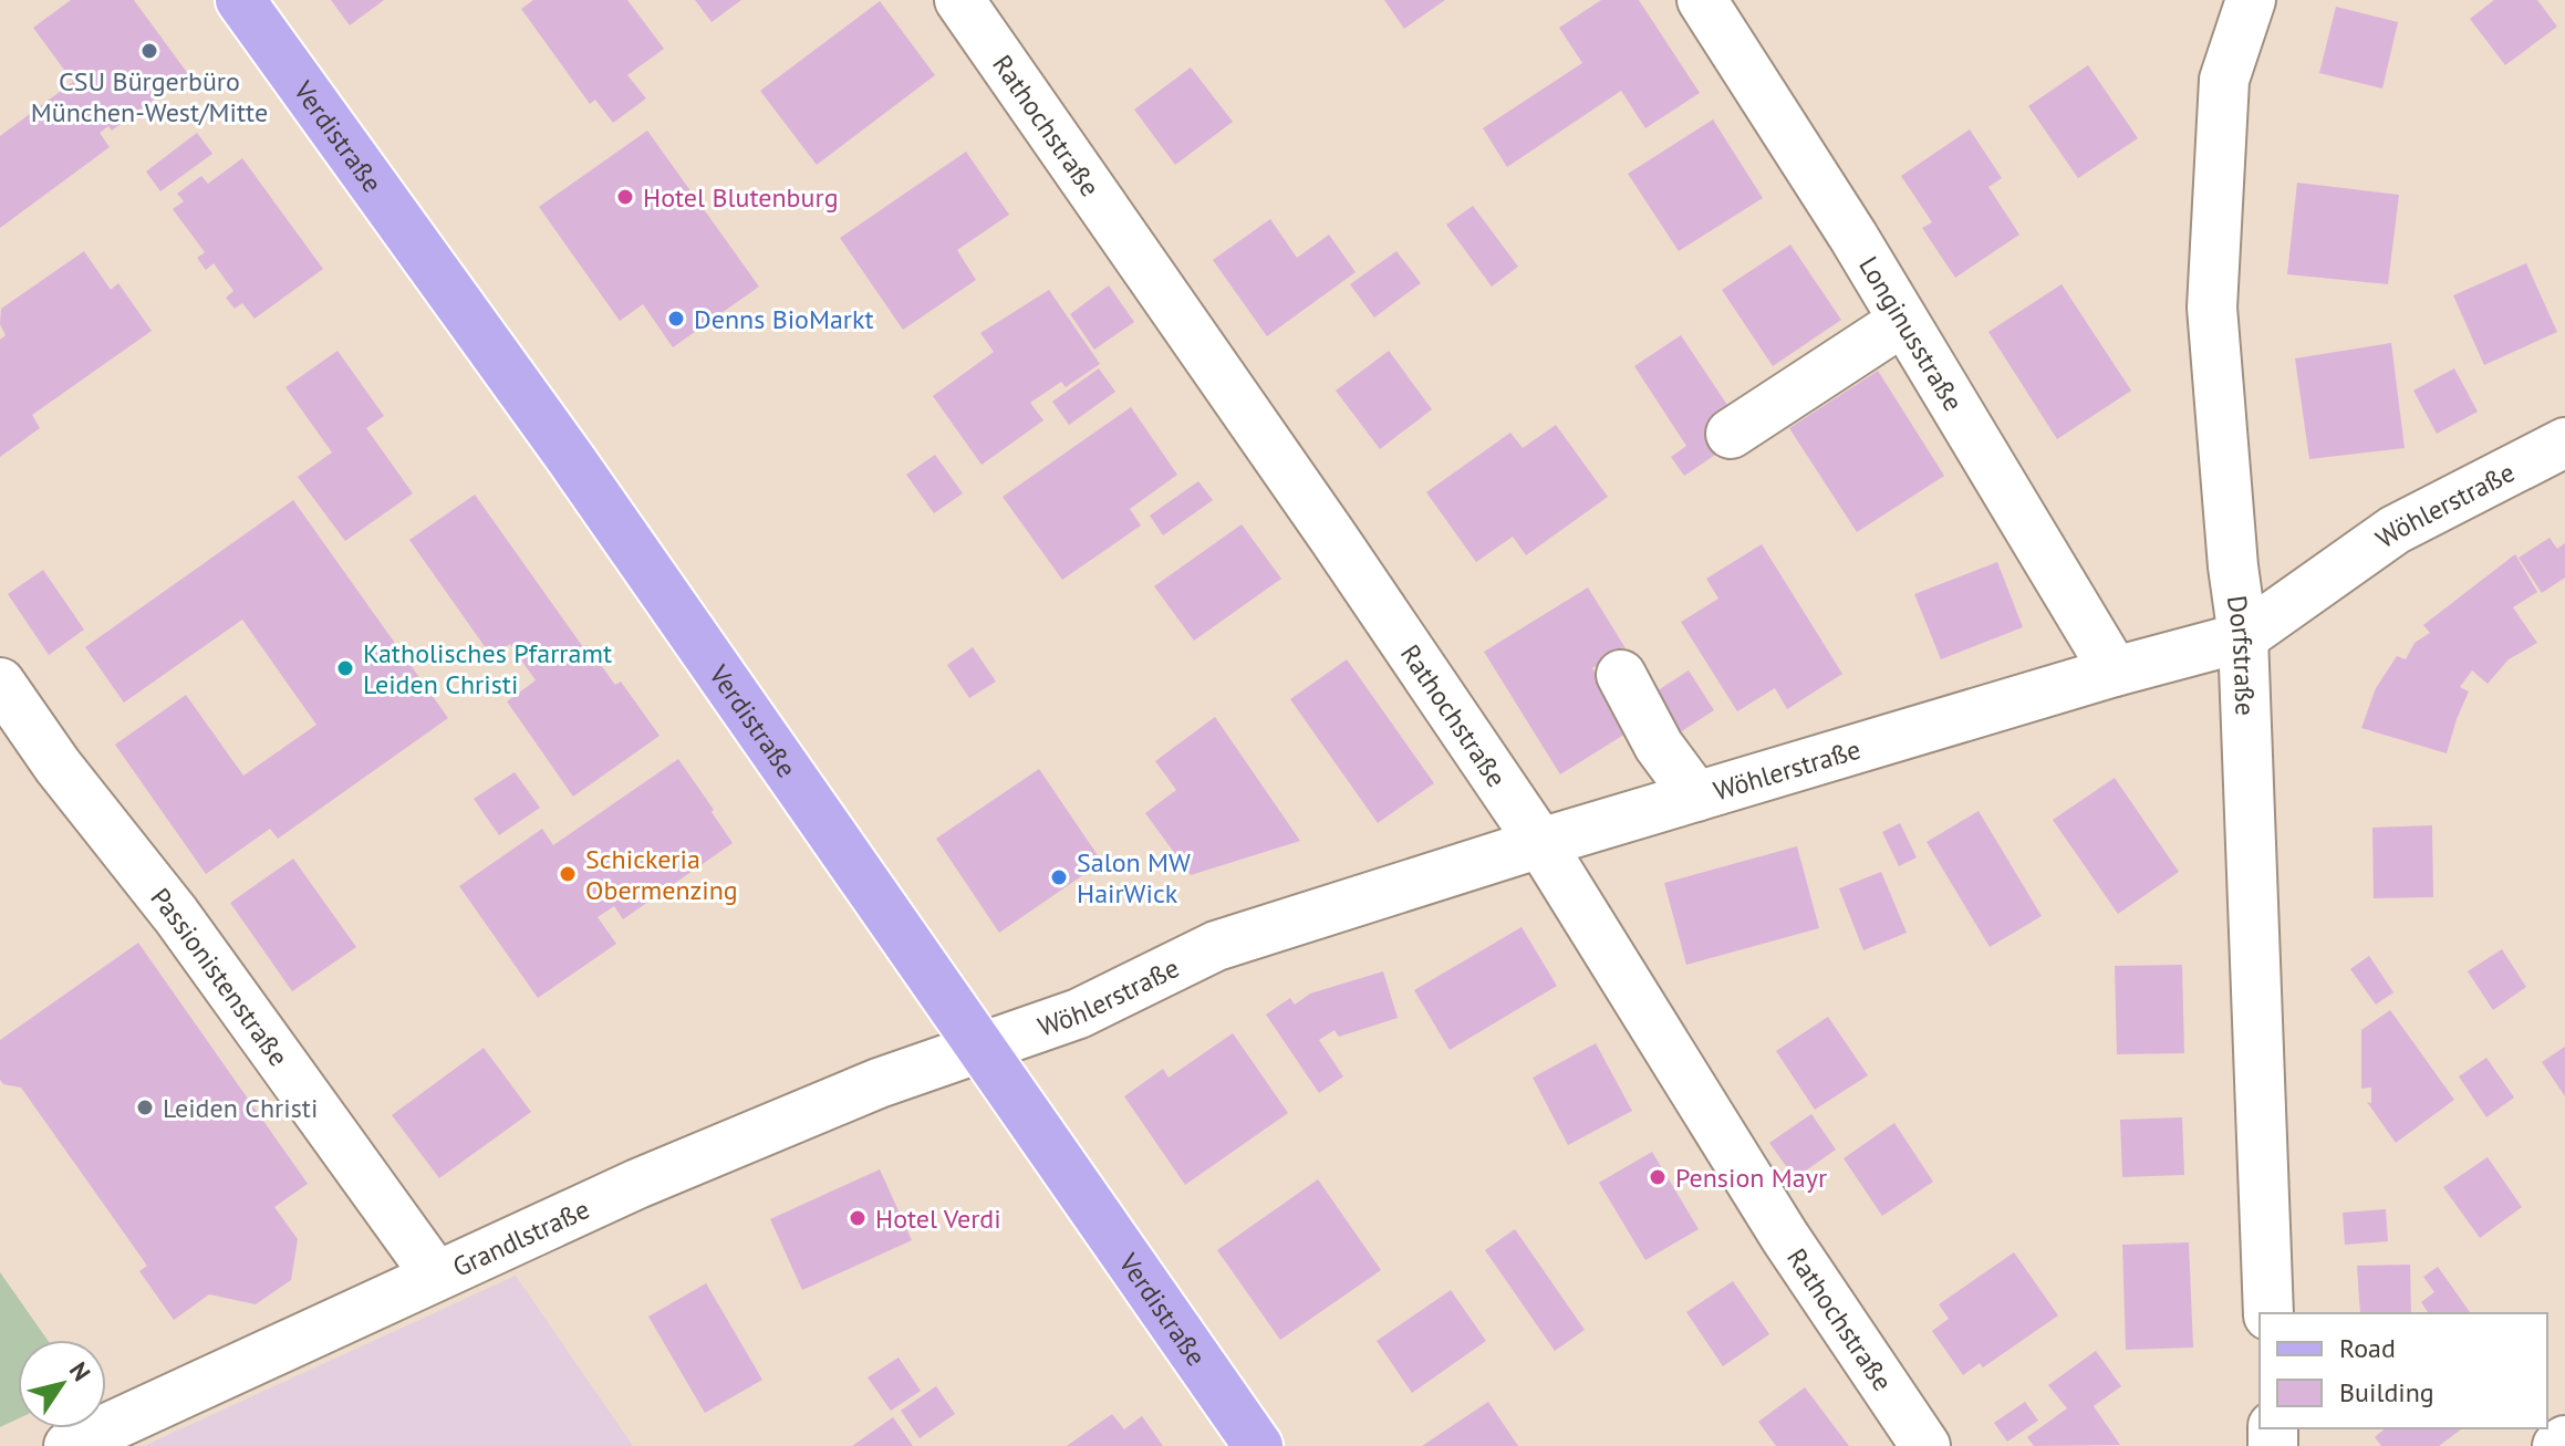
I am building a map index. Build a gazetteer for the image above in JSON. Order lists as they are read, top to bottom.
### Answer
{
  "streets": {
    "main road": ["Verdistraße"],
    "street": [
      "Rathochstraße",
      "Longinusstraße",
      "Wöhlerstraße",
      "Dorfstraße",
      "Passionistenstraße",
      "Grandlstraße"
    ]
  },
  "crossings": [
    ["Rathochstraße", "Wöhlerstraße"],
    ["Verdistraße", "Wöhlerstraße"],
    ["Verdistraße", "Grandlstraße"],
    ["Longinusstraße", "Wöhlerstraße"],
    ["Wöhlerstraße", "Dorfstraße"],
    ["Wöhlerstraße", "Grandlstraße"],
    ["Passionistenstraße", "Grandlstraße"]
  ],
  "places": [
    "CSU Bürgerbüro München-West/Mitte",
    "Hotel Blutenburg",
    "Denns BioMarkt",
    "Katholisches Pfarramt Leiden Christi",
    "Schickeria Obermenzing",
    "Salon MW HairWick",
    "Leiden Christi",
    "Pension Mayr",
    "Hotel Verdi"
  ],
  "legend": ["Road", "Building"],
  "north": "top right"
}
